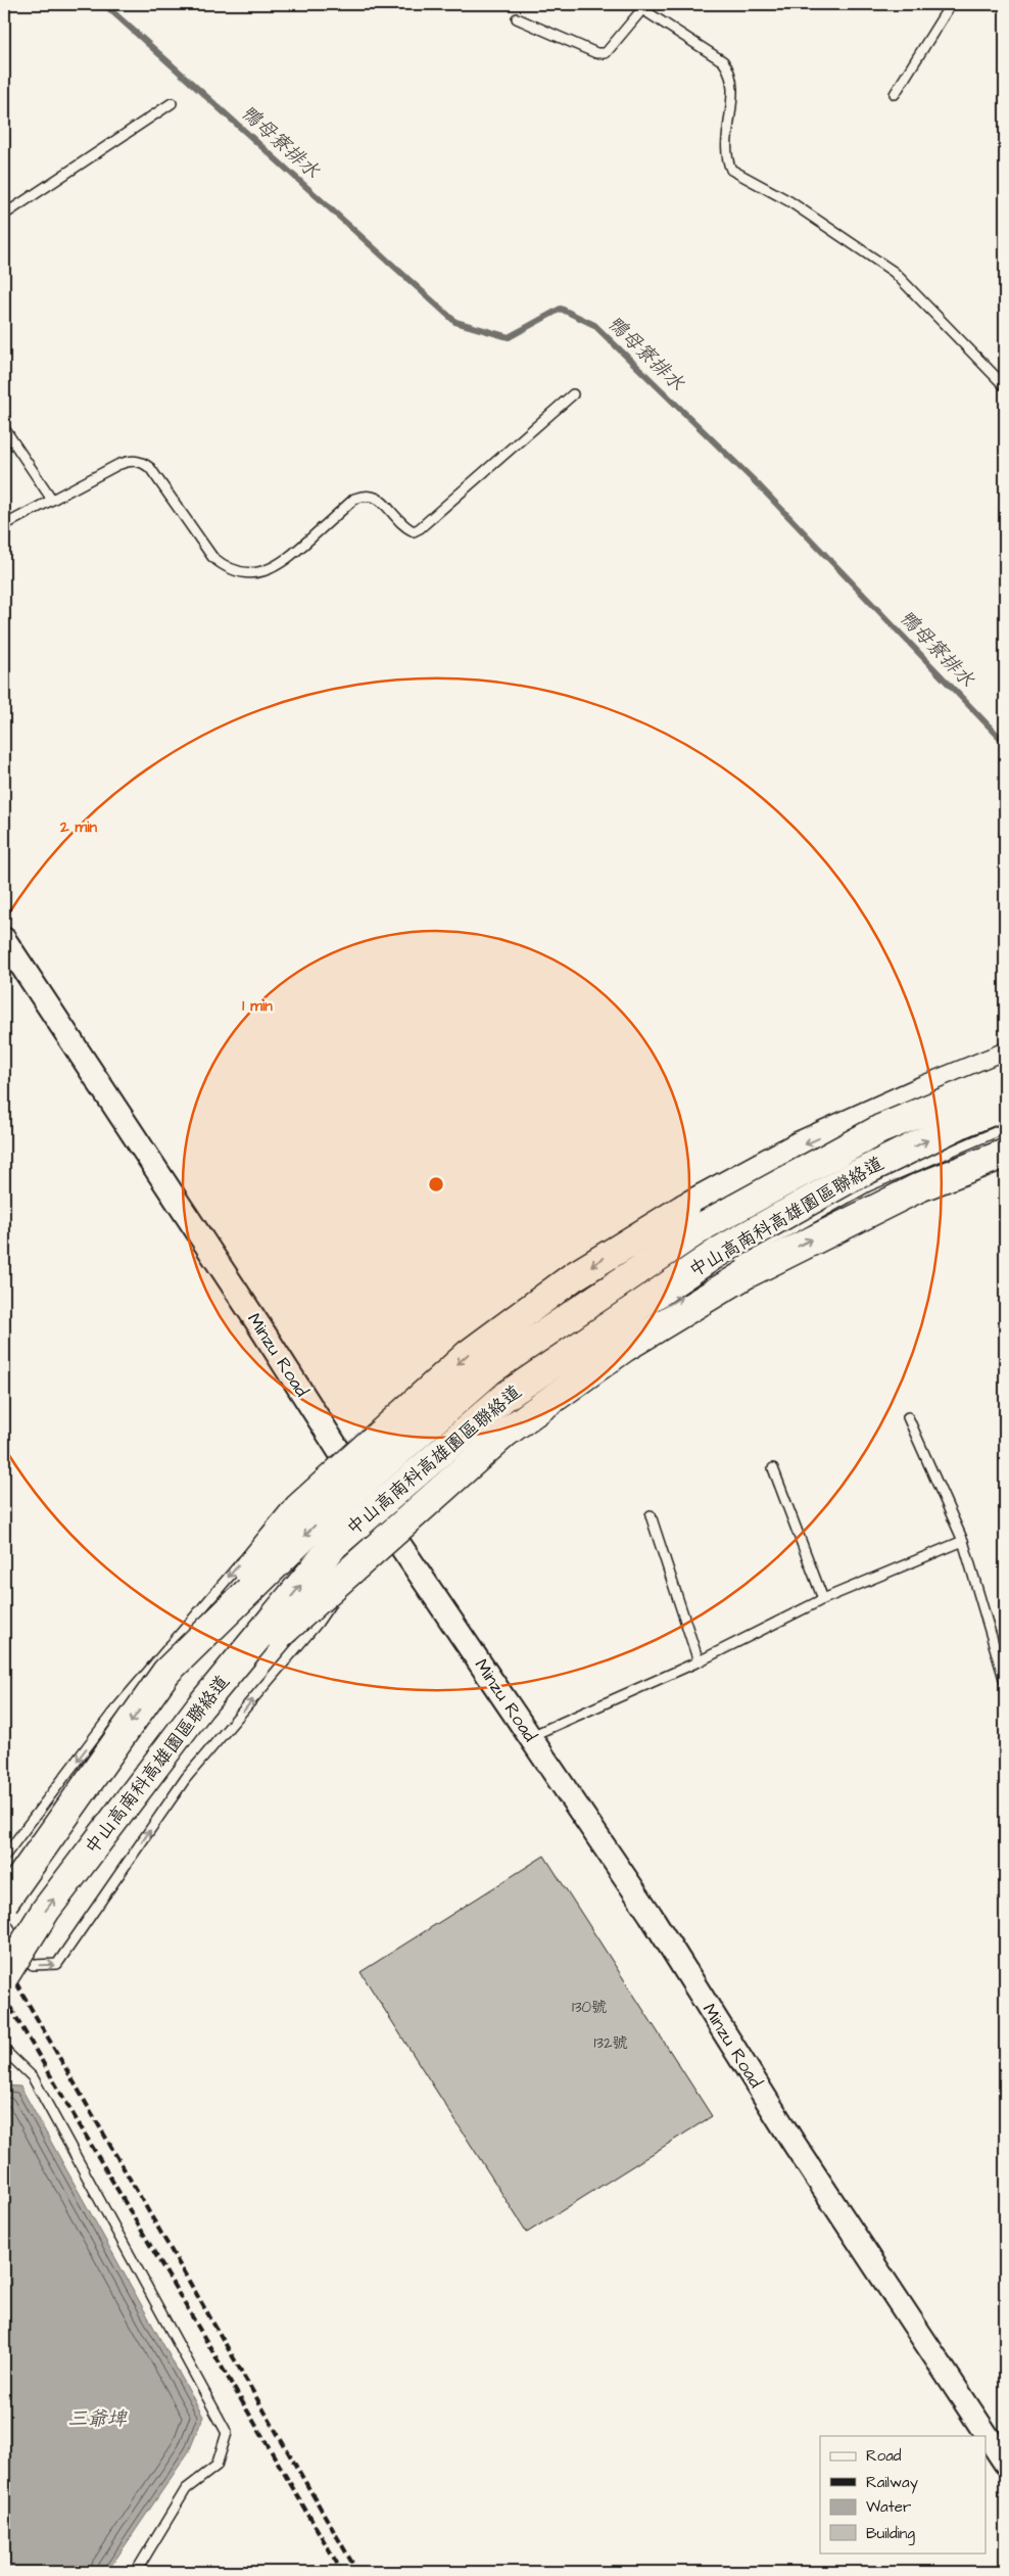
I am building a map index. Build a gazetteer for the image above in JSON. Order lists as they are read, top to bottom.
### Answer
{
  "streets": {
    "highway": ["中山高南科高雄園區聯絡道"],
    "street": ["Minzu Road"]
  },
  "water": ["鴨母寮排水", "三爺埤"],
  "house_numbers": ["130號", "132號"],
  "legend": [
    "Road",
    "Railway",
    "Water",
    "Building"
  ],
  "rings": ["2 min", "1 min"]
}
